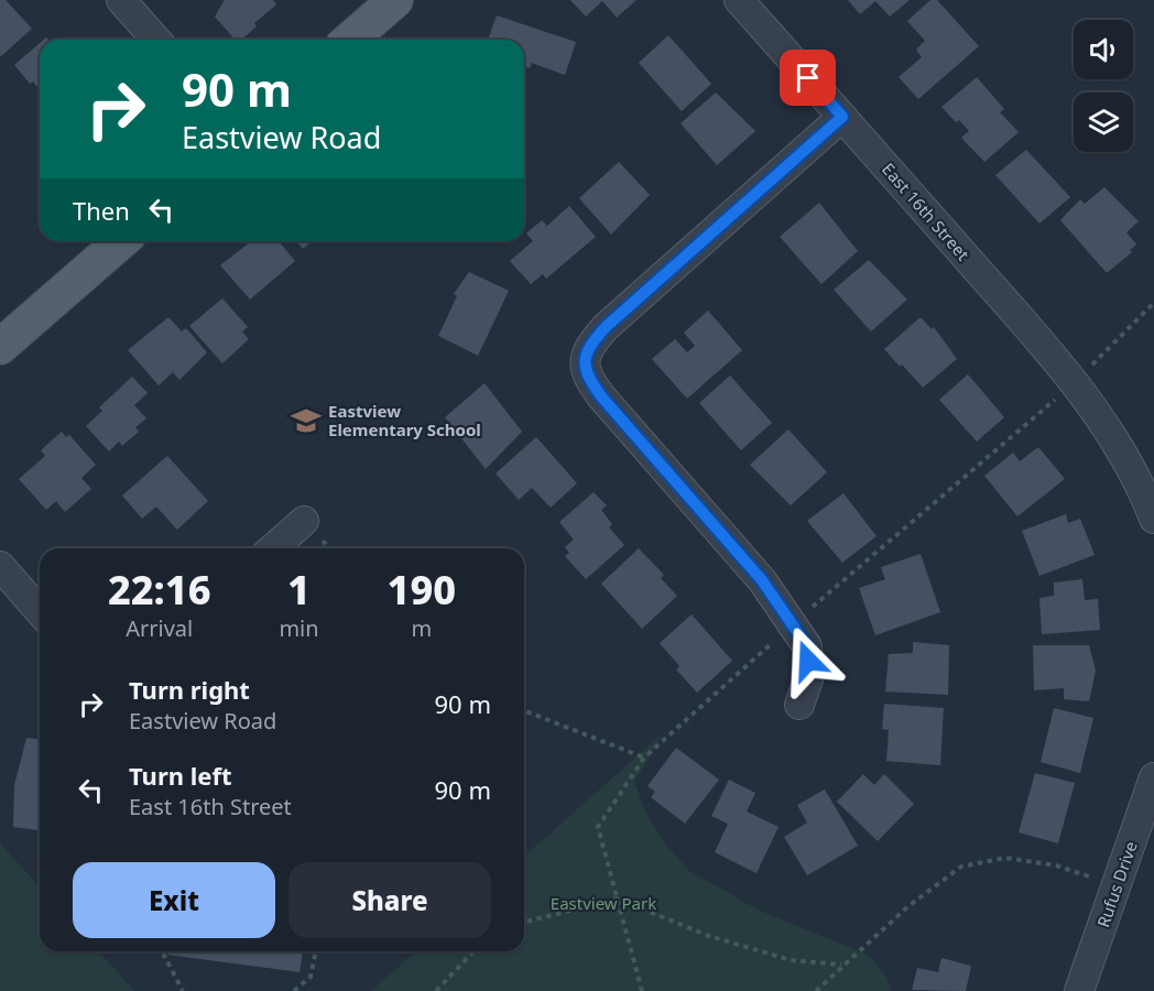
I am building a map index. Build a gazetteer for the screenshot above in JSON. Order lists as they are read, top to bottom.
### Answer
{
  "streets": {
    "street": ["East 16th Street", "Rufus Drive"]
  },
  "parks": ["Eastview Park"],
  "places": {
    "school or university": ["Eastview Elementary School"]
  },
  "page": {
    "turn": ["90 m", "Eastview Road"],
    "then": "Then",
    "eta": [
      "22:16",
      "Arrival",
      "1",
      "min",
      "190",
      "m"
    ],
    "list": [
      {
        "name": "Turn right",
        "note": "Eastview Road",
        "value": "90 m"
      },
      {
        "name": "Turn left",
        "note": "East 16th Street",
        "value": "90 m"
      }
    ],
    "buttons": ["Exit", "Share"]
  }
}
